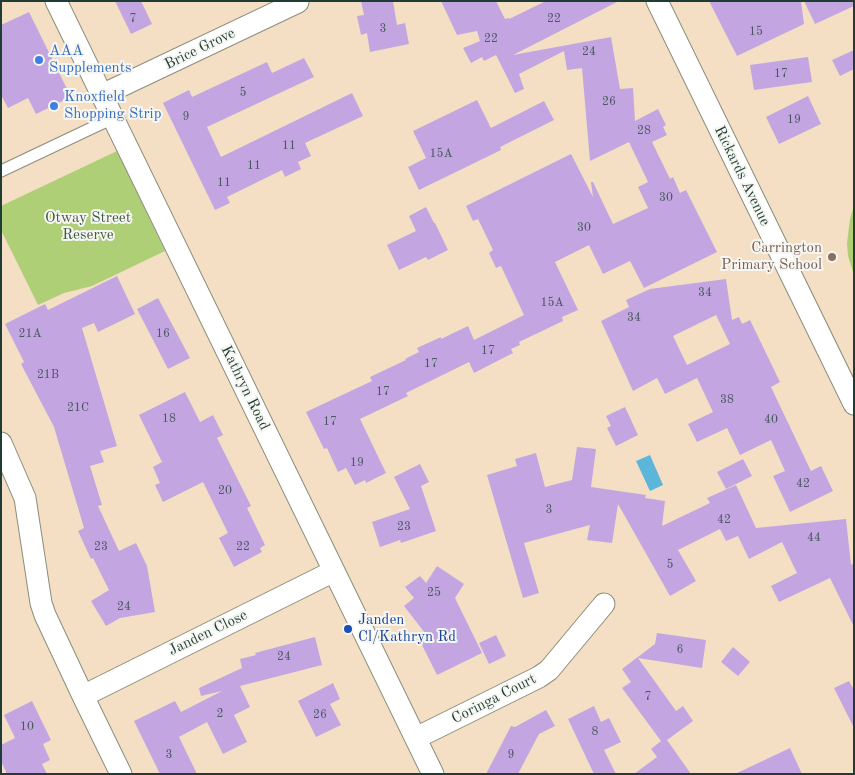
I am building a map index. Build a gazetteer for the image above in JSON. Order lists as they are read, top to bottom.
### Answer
{
  "streets": {
    "street": [
      "Brice Grove",
      "Rickards Avenue",
      "Kathryn Road",
      "Janden Close",
      "Coringa Court"
    ]
  },
  "crossings": [
    ["Brice Grove", "Kathryn Road"],
    ["Kathryn Road", "Janden Close"],
    ["Kathryn Road", "Coringa Court"]
  ],
  "parks": ["Otway Street Reserve"],
  "places": [
    "AAA Supplements",
    "Knoxfield Shopping Strip",
    "Carrington Primary School",
    "Janden Cl/Kathryn Rd"
  ],
  "house_numbers": [
    "7",
    "22",
    "3",
    "15",
    "22",
    "24",
    "17",
    "5",
    "26",
    "9",
    "19",
    "28",
    "11",
    "15A",
    "11",
    "11",
    "30",
    "30",
    "34",
    "15A",
    "34",
    "21A",
    "16",
    "17",
    "17",
    "21B",
    "17",
    "38",
    "21C",
    "18",
    "40",
    "17",
    "19",
    "42",
    "20",
    "3",
    "42",
    "23",
    "44",
    "23",
    "22",
    "5",
    "25",
    "24",
    "6",
    "24",
    "7",
    "2",
    "26",
    "10",
    "8",
    "3",
    "9"
  ]
}
